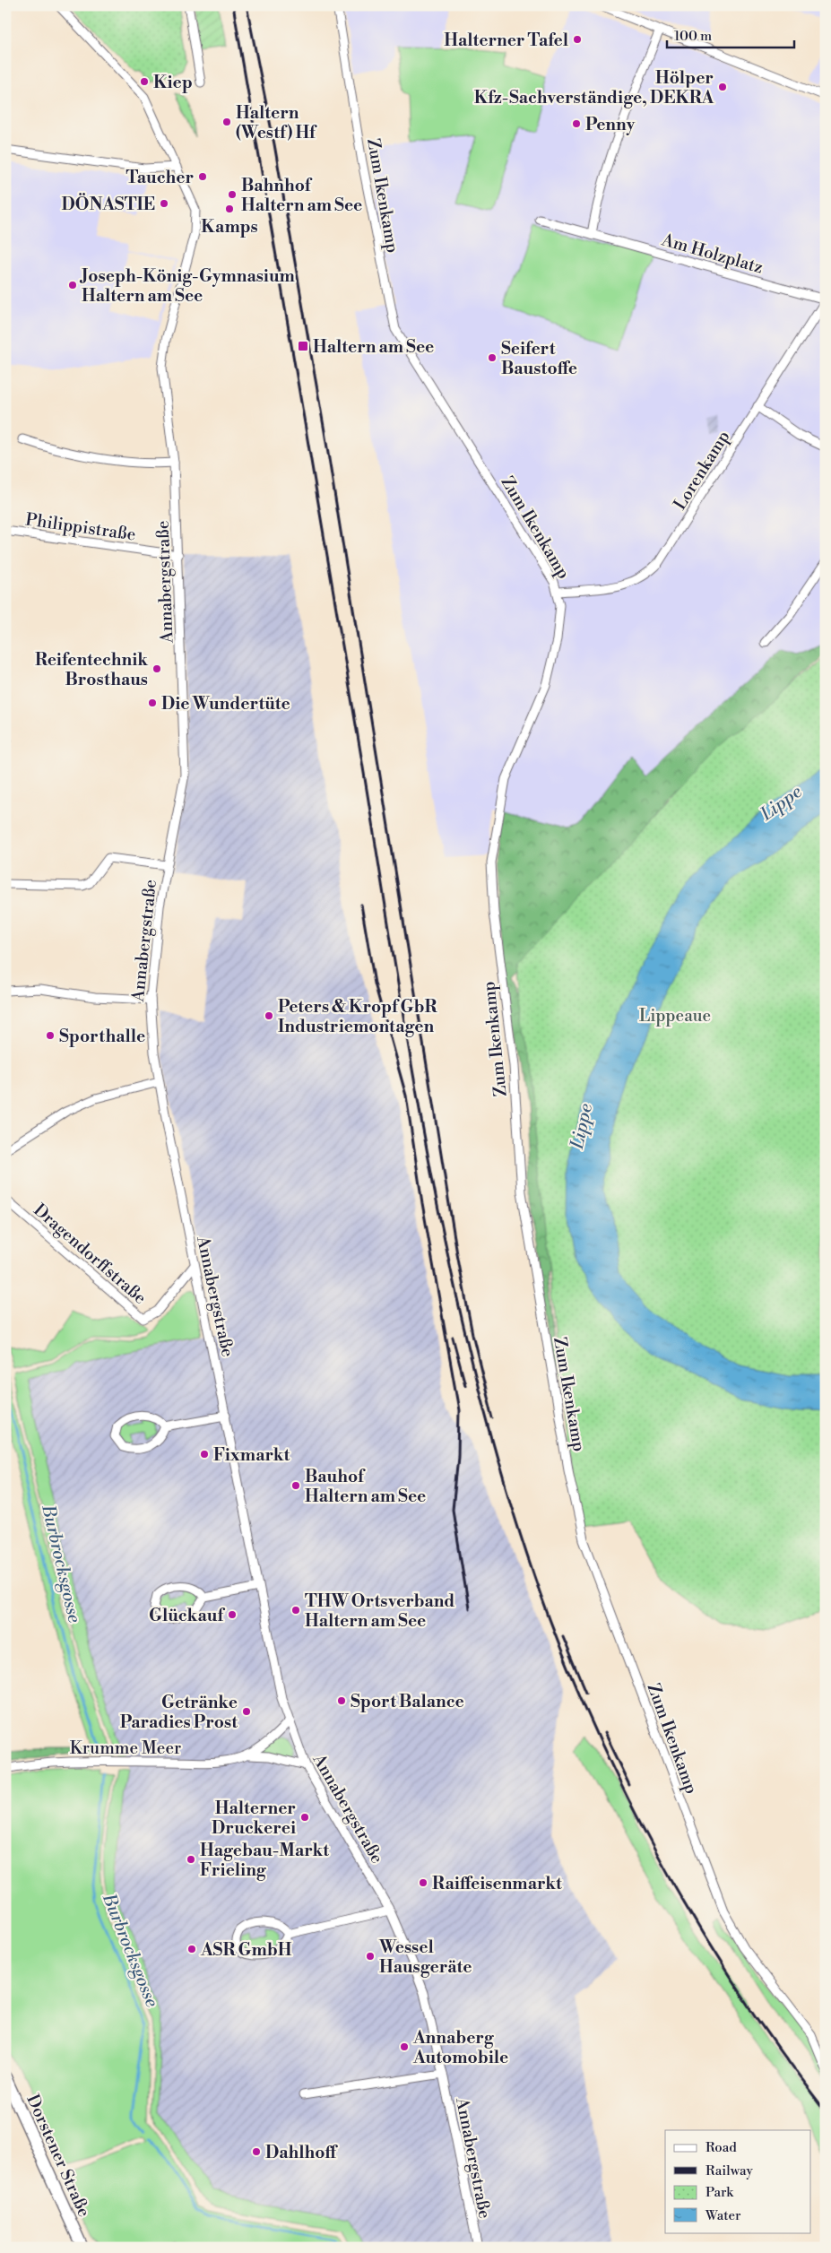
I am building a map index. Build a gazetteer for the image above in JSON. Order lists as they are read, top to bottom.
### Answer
{
  "streets": {
    "main road": ["Dorstener Straße"],
    "street": [
      "Zum Ikenkamp",
      "Am Holzplatz",
      "Lorenkamp",
      "Philippistraße",
      "Annabergstraße",
      "Dragendorffstraße",
      "Krumme Meer"
    ]
  },
  "crossings": [
    ["Zum Ikenkamp", "Lorenkamp"],
    ["Am Holzplatz", "Lorenkamp"],
    ["Philippistraße", "Annabergstraße"],
    ["Annabergstraße", "Dragendorffstraße"],
    ["Annabergstraße", "Krumme Meer"]
  ],
  "water": ["Lippe", "Burbrocksgosse"],
  "parks": ["Lippeaue"],
  "places": {
    "other": [
      "Halterner Tafel",
      "Kiep",
      "Hölper Kfz-Sachverständige, DEKRA",
      "Haltern (Westf) Hf",
      "Penny",
      "Taucher",
      "Bahnhof Haltern am See",
      "DÖNASTIE",
      "Kamps",
      "Joseph-König-Gymnasium Haltern am See",
      "Seifert Baustoffe",
      "Reifentechnik Brosthaus",
      "Die Wundertüte",
      "Peters & Kropf GbR Industriemontagen",
      "Sporthalle",
      "Fixmarkt",
      "Bauhof Haltern am See",
      "THW Ortsverband Haltern am See",
      "Glückauf",
      "Sport Balance",
      "Getränke Paradies Prost",
      "Halterner Druckerei",
      "Hagebau-Markt Frieling",
      "Raiffeisenmarkt",
      "ASR GmbH",
      "Wessel Hausgeräte",
      "Annaberg Automobile",
      "Dahlhoff"
    ],
    "transit": ["Haltern am See"]
  },
  "legend": [
    "Road",
    "Railway",
    "Park",
    "Water"
  ],
  "scale_bar": "100 m"
}
